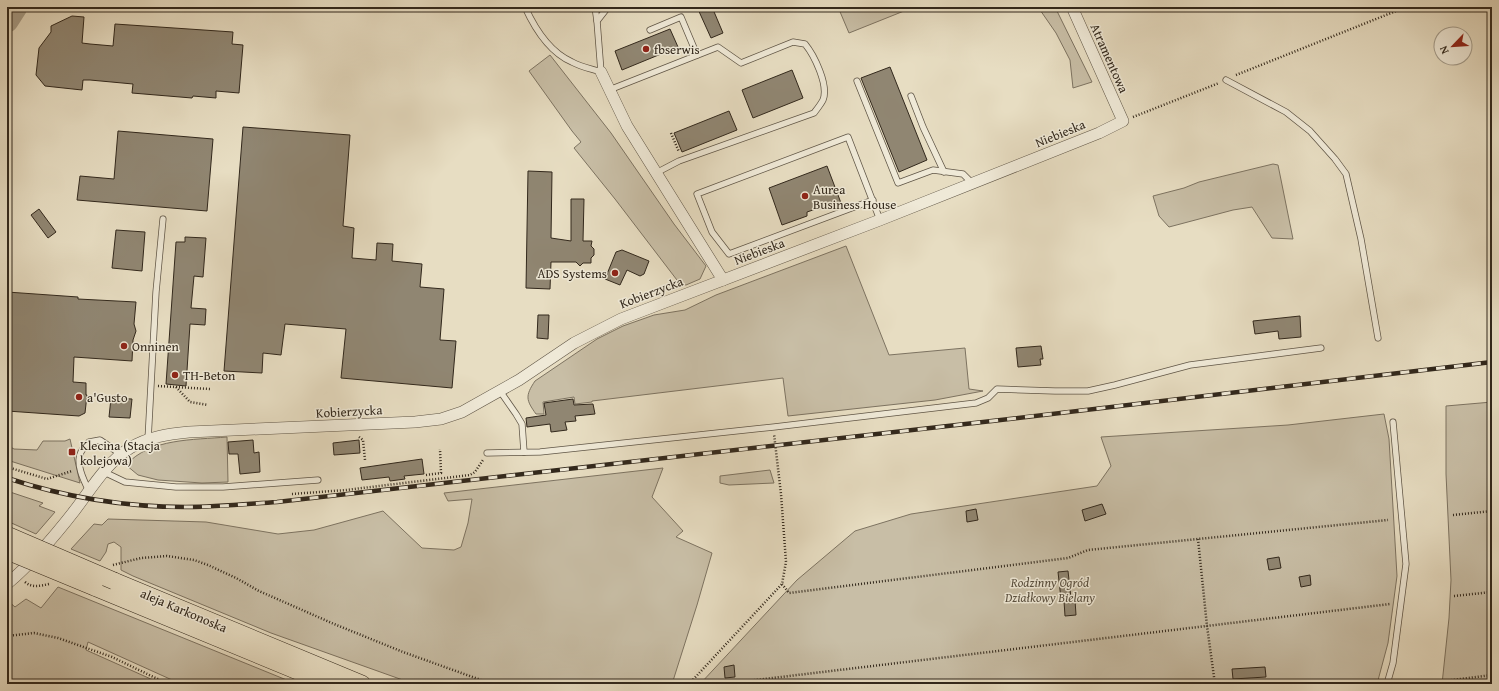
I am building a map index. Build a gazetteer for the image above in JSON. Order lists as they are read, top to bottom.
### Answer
{
  "streets": {
    "main road": ["aleja Karkonoska"],
    "street": ["Atramentowa", "Niebieska", "Kobierzycka"]
  },
  "crossings": [
    ["Atramentowa", "Niebieska"],
    ["Niebieska", "Kobierzycka"]
  ],
  "parks": ["Rodzinny Ogród Działkowy Bielany"],
  "places": {
    "other": [
      "fbserwis",
      "Aurea Business House",
      "ADS Systems",
      "Onninen",
      "TH-Beton",
      "a'Gusto"
    ],
    "transit": ["Klecina (Stacja kolejowa)"]
  },
  "north": "bottom left"
}
